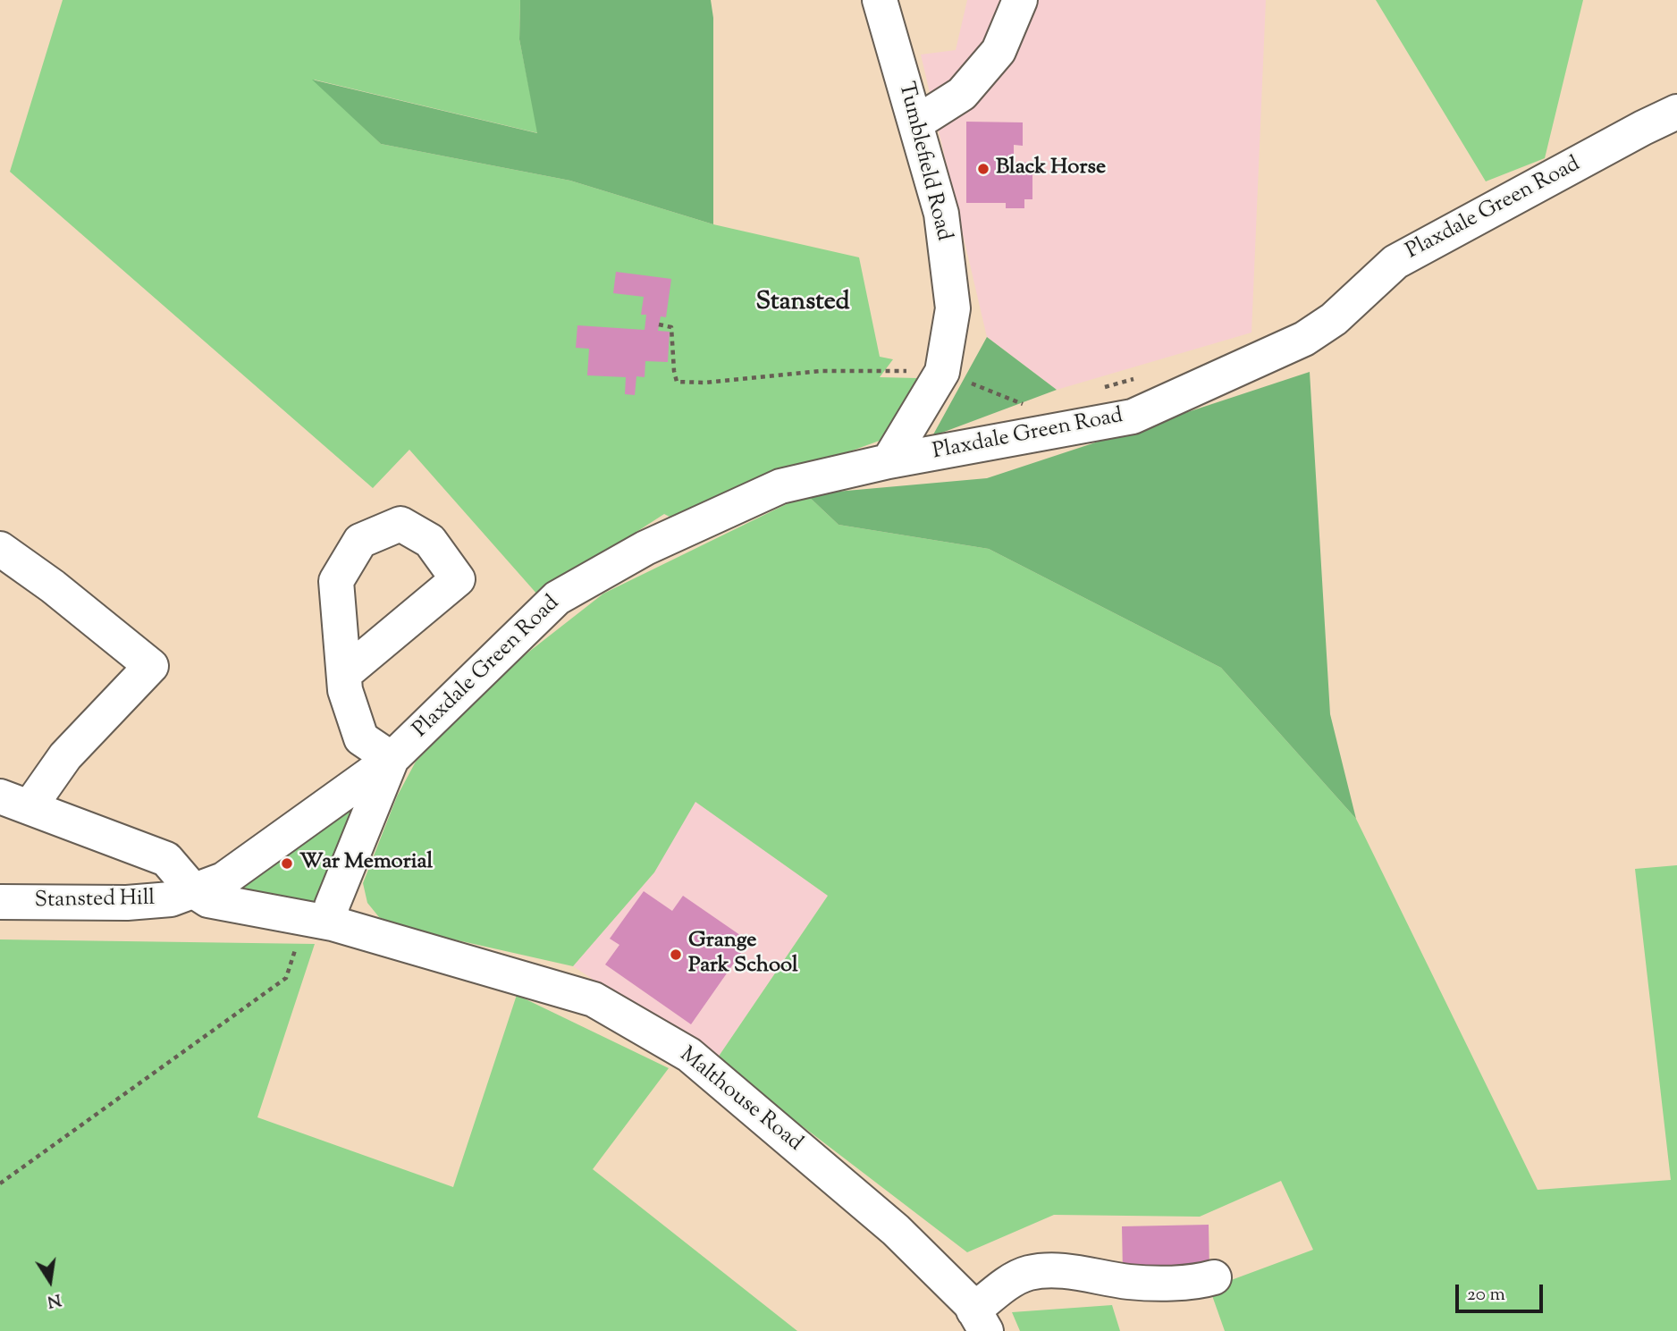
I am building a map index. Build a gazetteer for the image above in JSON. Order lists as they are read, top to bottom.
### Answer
{
  "streets": {
    "street": [
      "Tumblefield Road",
      "Plaxdale Green Road",
      "Stansted Hill",
      "Malthouse Road"
    ]
  },
  "crossings": [
    ["Tumblefield Road", "Plaxdale Green Road"],
    ["Plaxdale Green Road", "Stansted Hill"],
    ["Plaxdale Green Road", "Malthouse Road"]
  ],
  "districts": ["Stansted"],
  "places": ["Black Horse", "War Memorial", "Grange Park School"],
  "scale_bar": "20 m",
  "north": "bottom"
}
